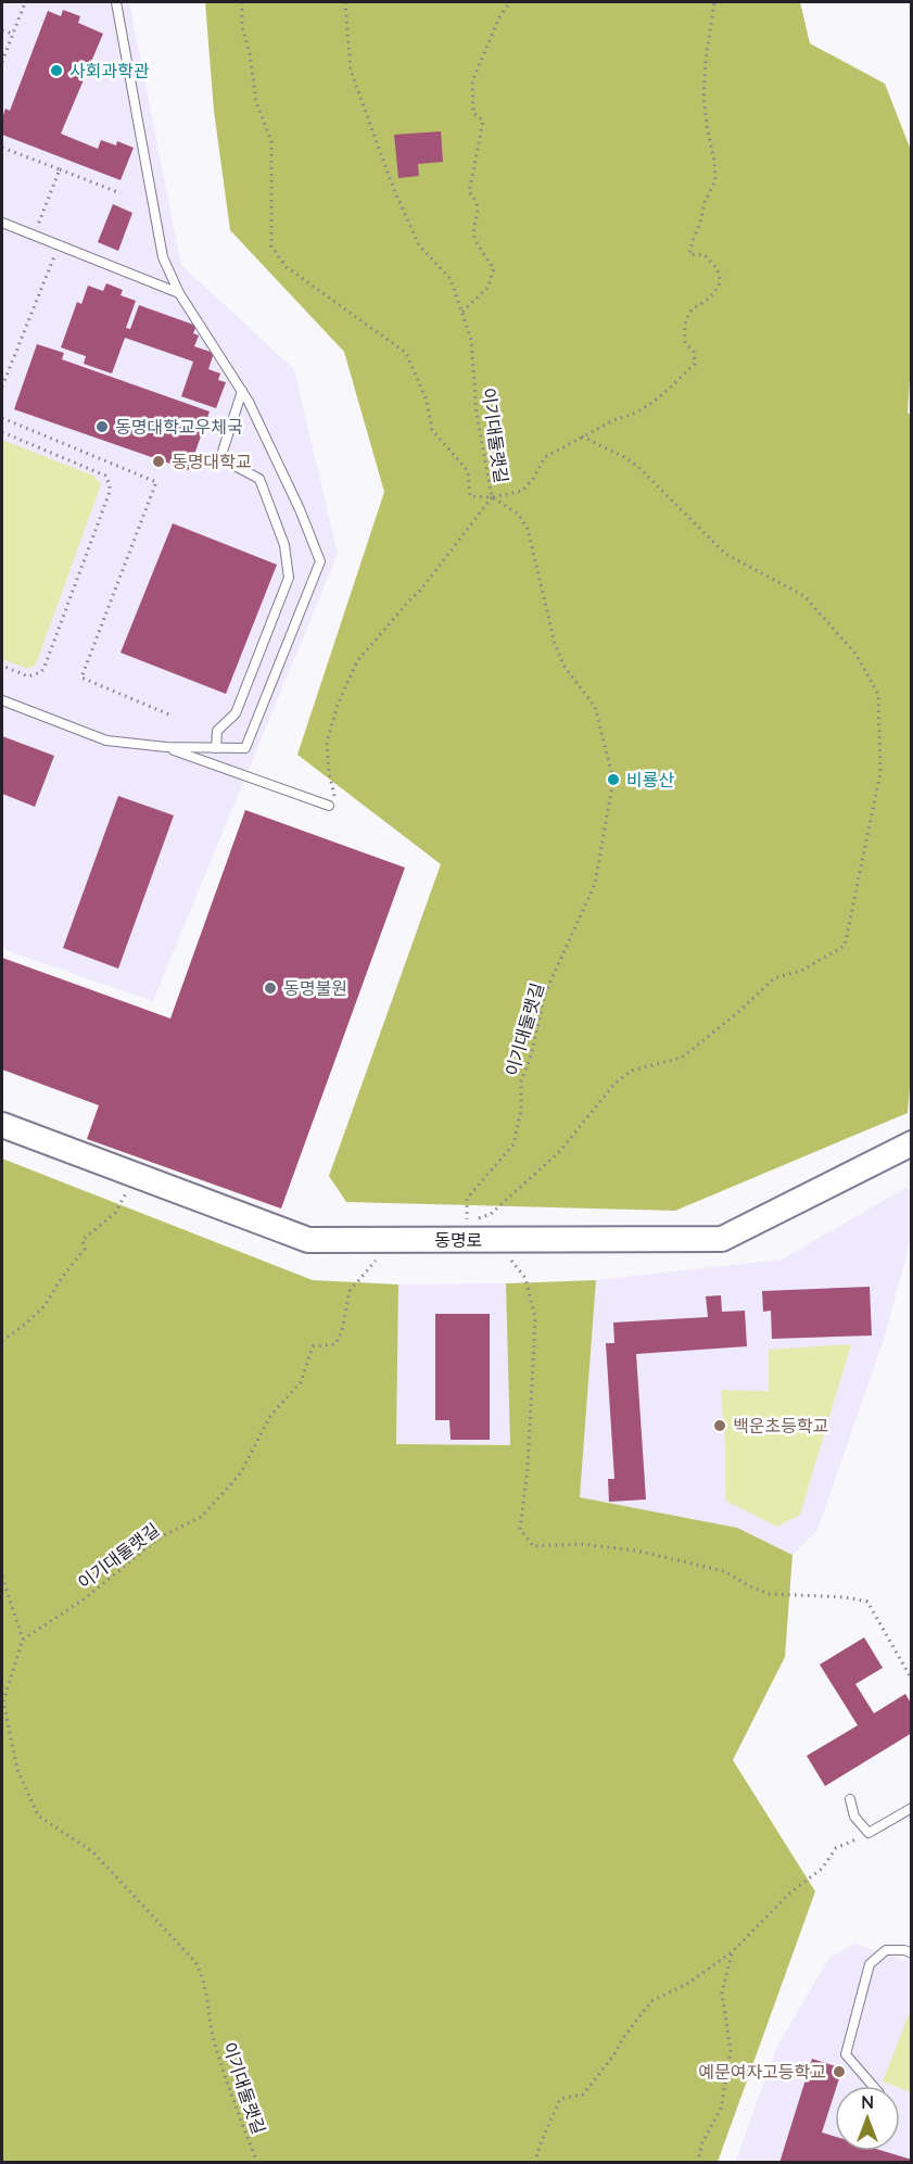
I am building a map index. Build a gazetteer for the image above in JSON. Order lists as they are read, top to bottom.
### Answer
{
  "streets": {
    "street": ["동명로"],
    "path": ["이기대둘랫길"]
  },
  "places": [
    "사회과학관",
    "동명대학교우체국",
    "동명대학교",
    "비룡산",
    "동명불원",
    "백운초등학교",
    "예문여자고등학교"
  ],
  "north": "top"
}
